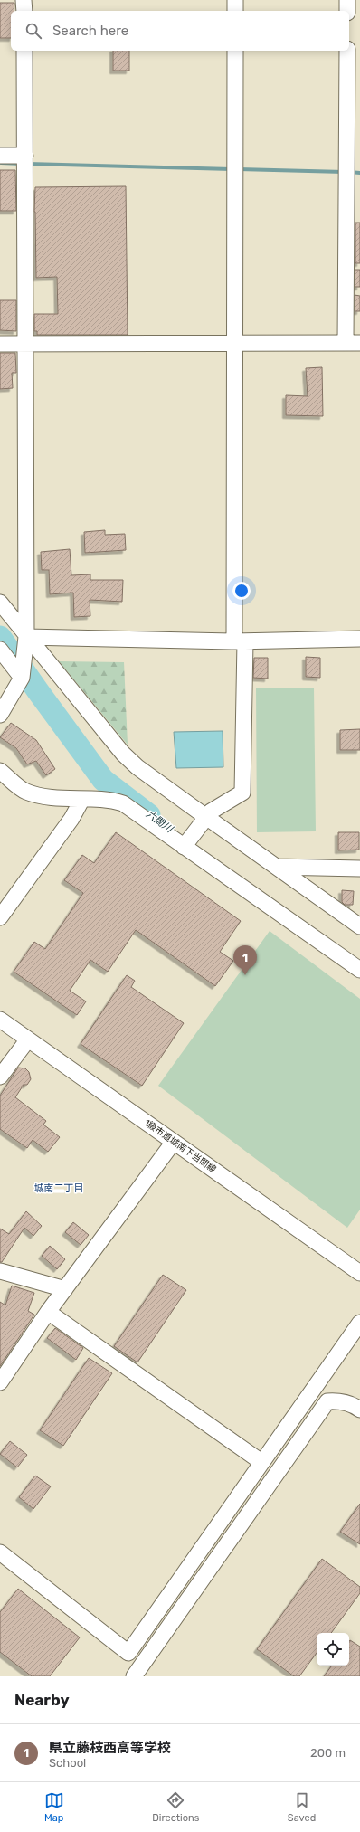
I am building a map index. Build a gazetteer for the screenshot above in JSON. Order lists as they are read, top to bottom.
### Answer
{
  "streets": {
    "street": ["1級市道城南下当間線"]
  },
  "districts": ["城南二丁目"],
  "water": ["六間川"],
  "page": {
    "search": "Search here",
    "pins": "1",
    "heading": "Nearby",
    "list": [
      {
        "mark": "1",
        "name": "県立藤枝西高等学校",
        "note": "School",
        "value": "200 m"
      }
    ],
    "nav": ["Map", "Directions", "Saved"]
  }
}
